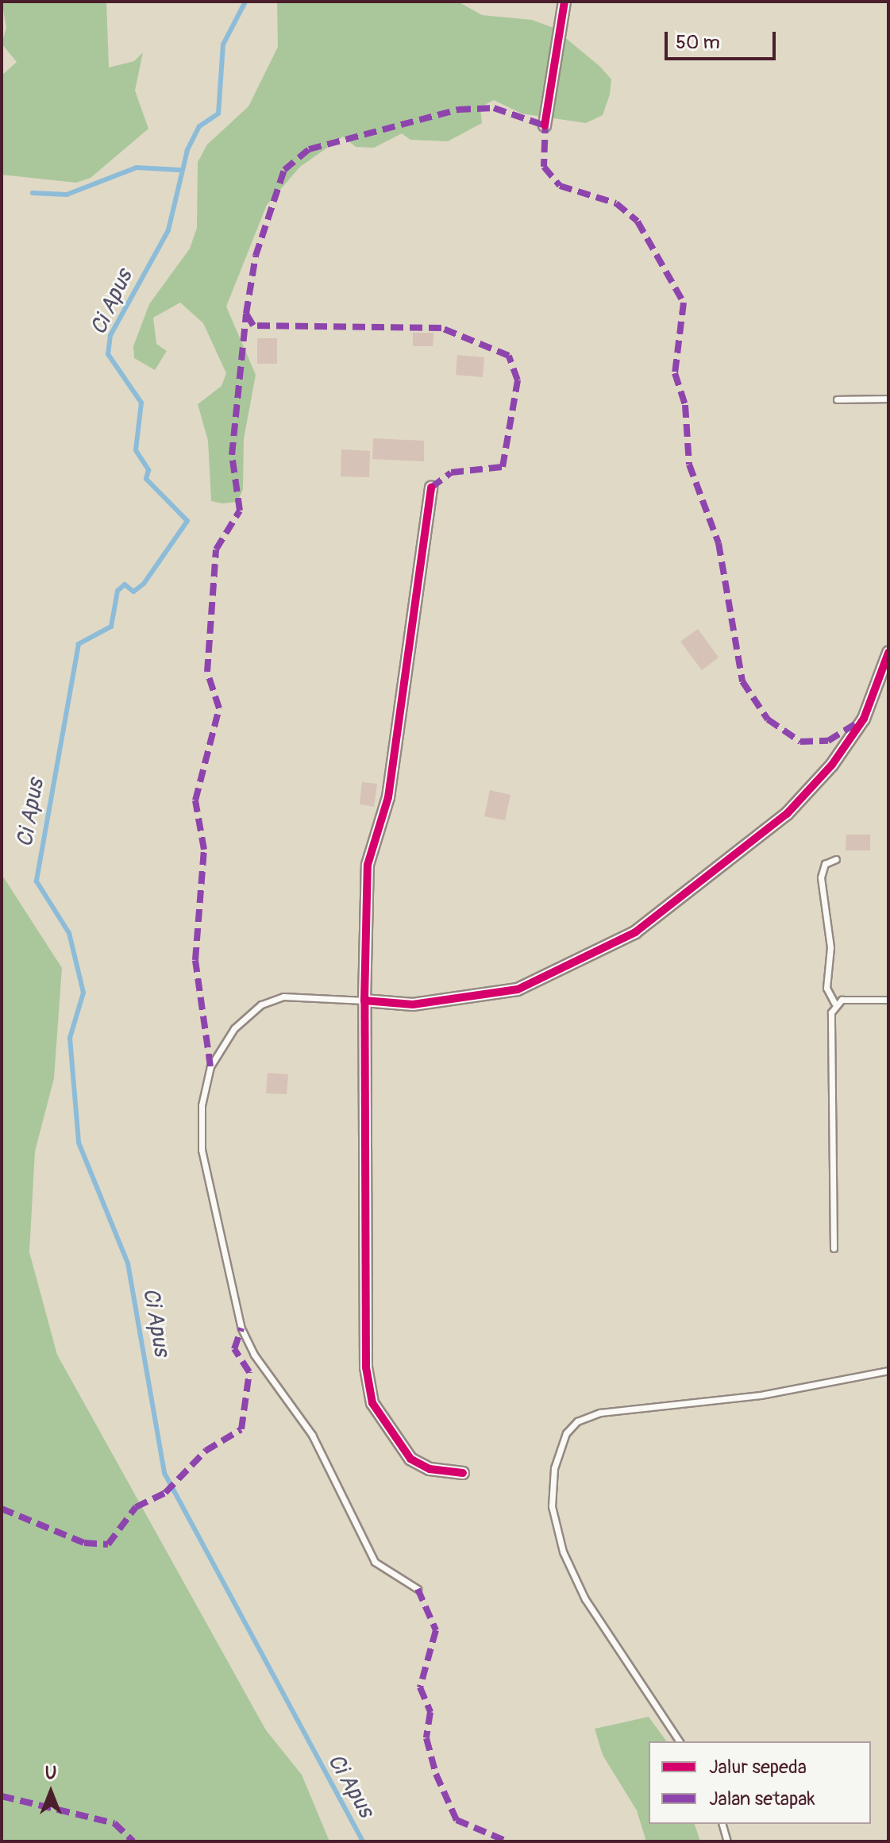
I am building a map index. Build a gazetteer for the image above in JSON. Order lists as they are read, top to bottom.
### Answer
{
  "water": ["Ci Apus"],
  "legend": ["Jalur sepeda", "Jalan setapak"],
  "scale_bar": "50 m",
  "north": "top"
}
